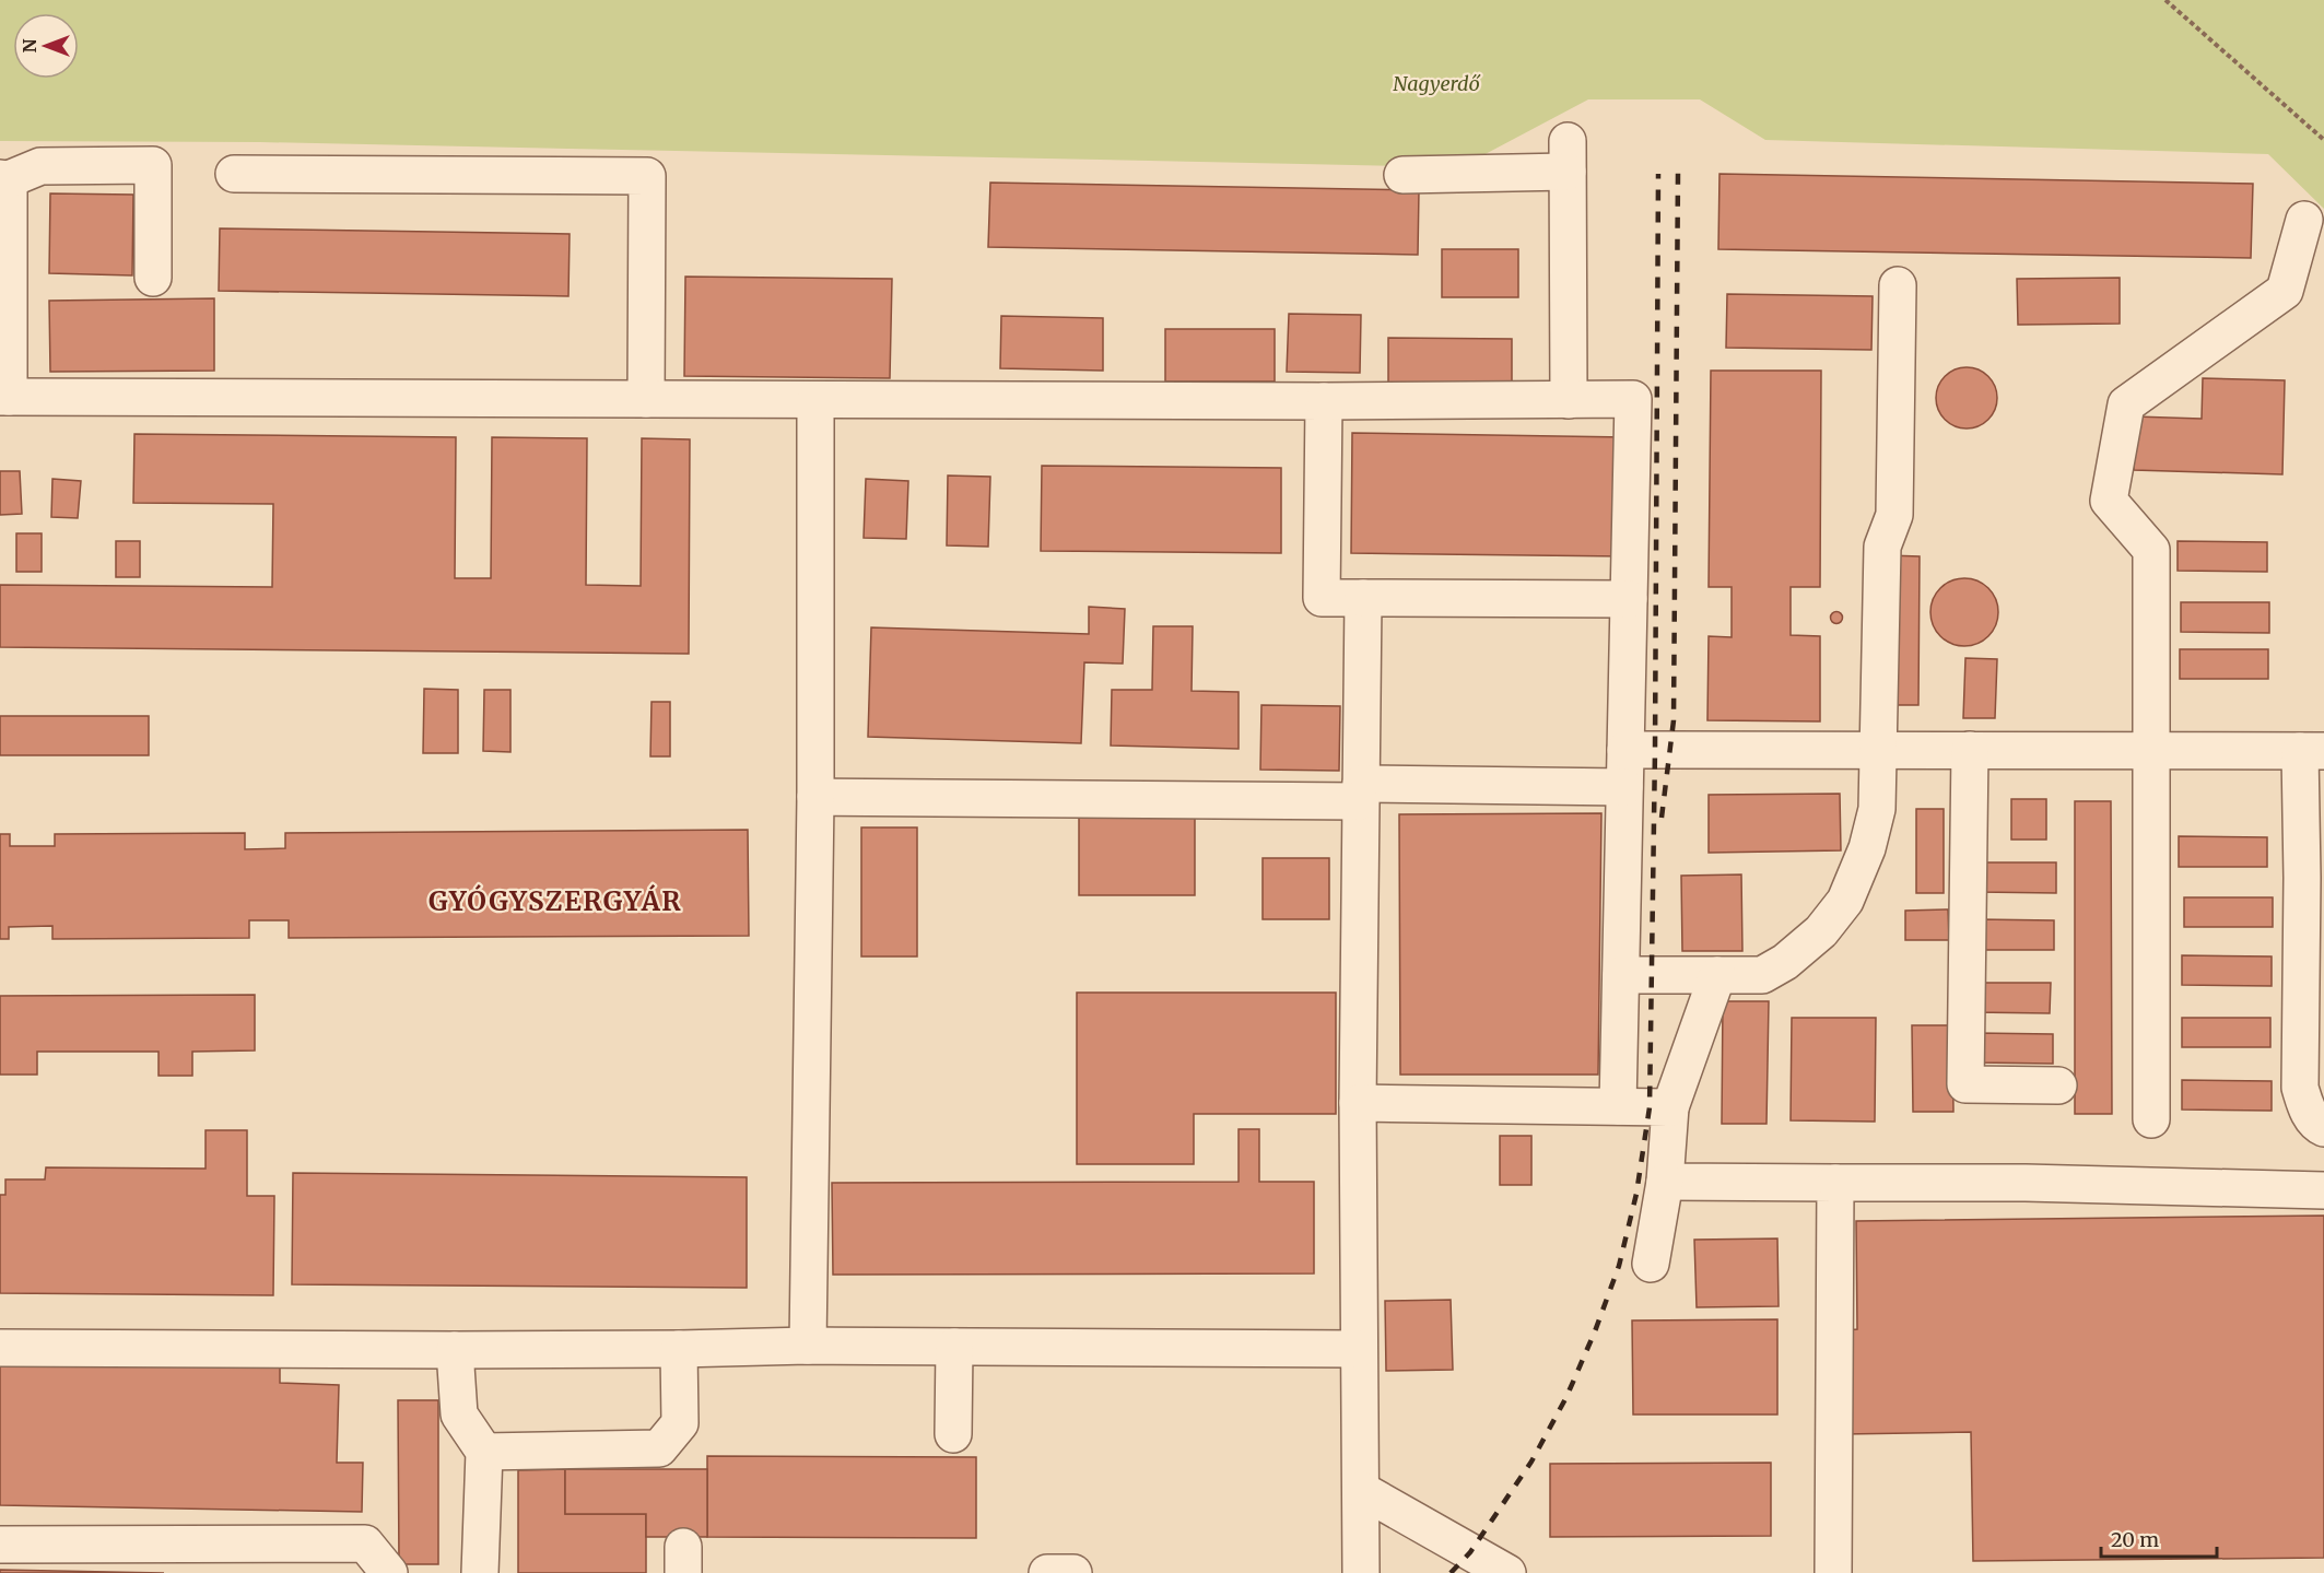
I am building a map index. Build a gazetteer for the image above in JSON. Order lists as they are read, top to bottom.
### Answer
{
  "districts": ["GYÓGYSZERGYÁR"],
  "parks": ["Nagyerdő"],
  "scale_bar": "20 m",
  "north": "left"
}
